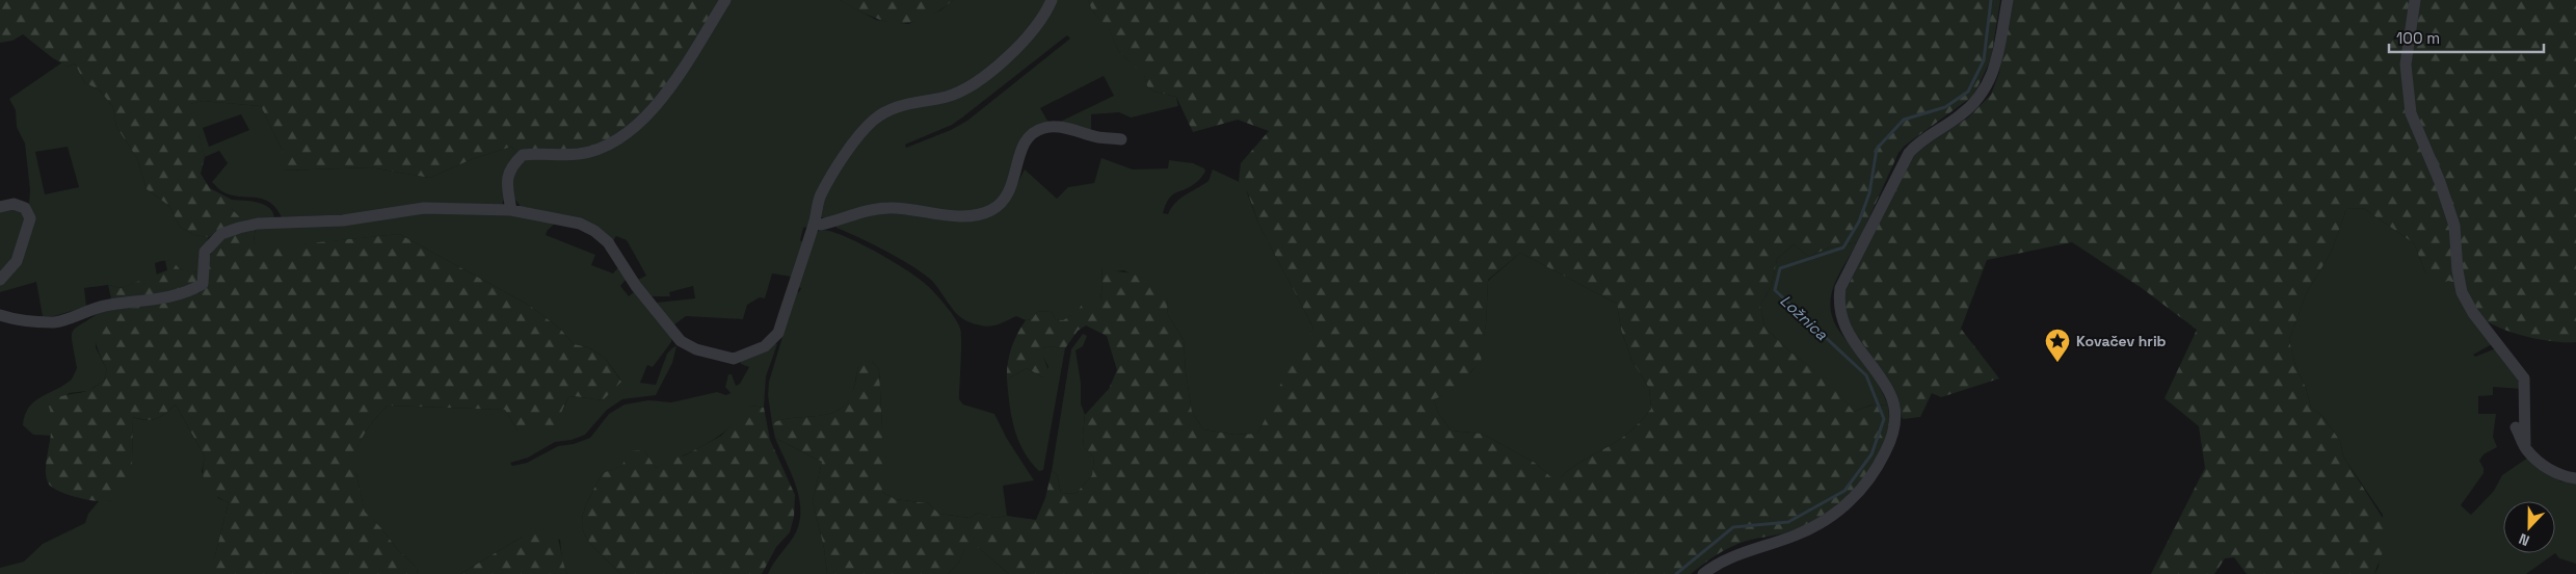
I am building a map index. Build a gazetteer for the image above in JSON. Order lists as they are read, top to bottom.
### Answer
{
  "water": ["Ložnica"],
  "places": {
    "place": ["Kovačev hrib"]
  },
  "scale_bar": "100 m",
  "north": "bottom"
}
